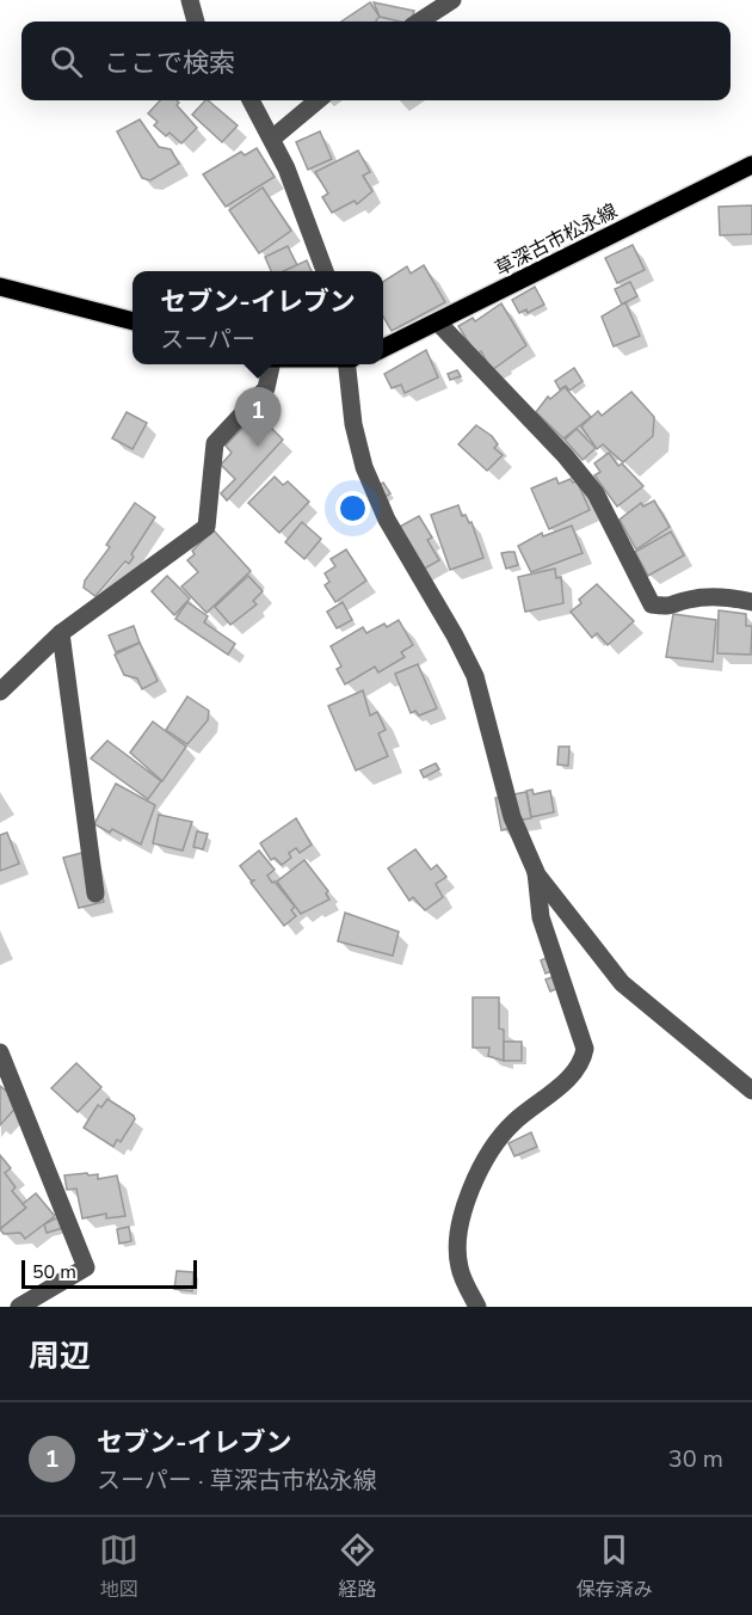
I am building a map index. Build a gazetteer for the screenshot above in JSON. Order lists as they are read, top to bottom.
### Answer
{
  "streets": {
    "main road": ["草深古市松永線"]
  },
  "scale_bar": "50 m",
  "page": {
    "search": "ここで検索",
    "popup": ["セブン-イレブン", "スーパー"],
    "pins": "1",
    "scale": "50 m",
    "heading": "周辺",
    "list": [
      {
        "mark": "1",
        "name": "セブン-イレブン",
        "note": "スーパー · 草深古市松永線",
        "value": "30 m"
      }
    ],
    "nav": ["地図", "経路", "保存済み"]
  }
}
